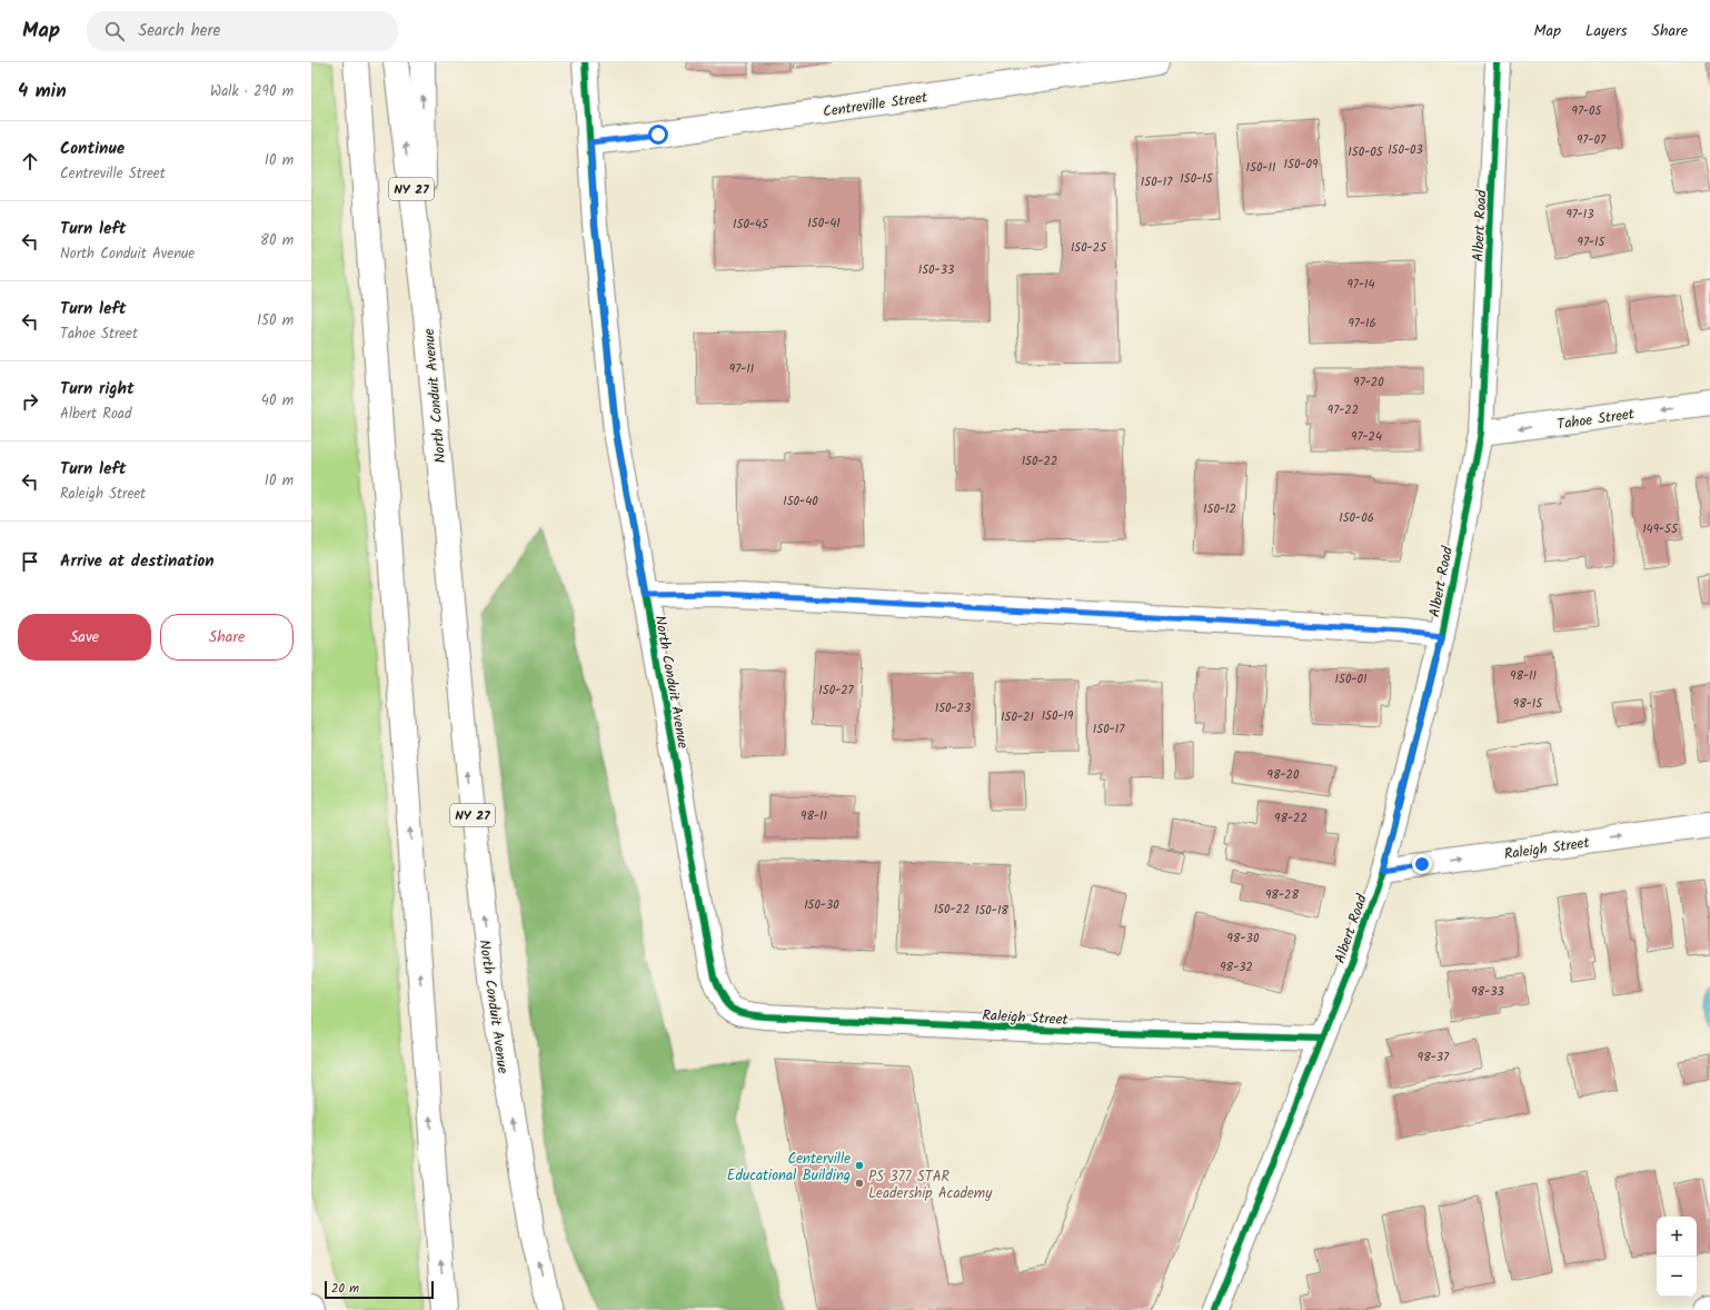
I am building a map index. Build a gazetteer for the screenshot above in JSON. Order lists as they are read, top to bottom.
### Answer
{
  "streets": {
    "main road": [
      "Centreville Street",
      "NY 27",
      "Albert Road",
      "North Conduit Avenue",
      "Tahoe Street",
      "Raleigh Street"
    ]
  },
  "crossings": [
    ["Centreville Street", "North Conduit Avenue"],
    ["Albert Road", "Tahoe Street"],
    ["Albert Road", "Raleigh Street"],
    ["North Conduit Avenue", "Raleigh Street"]
  ],
  "one_way": ["Tahoe Street", "Raleigh Street"],
  "places": ["Centerville Educational Building", "PS 377 STAR Leadership Academy"],
  "house_numbers": [
    "97-05",
    "97-07",
    "150-03",
    "150-05",
    "150-09",
    "150-11",
    "150-15",
    "150-17",
    "97-13",
    "150-41",
    "150-45",
    "97-15",
    "150-25",
    "150-33",
    "97-14",
    "97-16",
    "97-11",
    "97-20",
    "97-22",
    "97-24",
    "150-22",
    "150-40",
    "150-12",
    "150-06",
    "149-55",
    "98-11",
    "150-01",
    "150-27",
    "98-15",
    "150-23",
    "150-19",
    "150-21",
    "150-17",
    "98-20",
    "98-11",
    "98-22",
    "98-28",
    "150-30",
    "150-22",
    "150-18",
    "98-30",
    "98-32",
    "98-33",
    "98-37"
  ],
  "scale_bar": "20 m",
  "page": {
    "header": "Map",
    "search": "Search here",
    "nav": ["Map", "Layers", "Share"],
    "heading": ["4 min", "Walk · 290 m"],
    "list": [
      ["Continue", "Centreville Street", "10 m"],
      ["Turn left", "North Conduit Avenue", "80 m"],
      ["Turn left", "Tahoe Street", "150 m"],
      ["Turn right", "Albert Road", "40 m"],
      ["Turn left", "Raleigh Street", "10 m"],
      "Arrive at destination"
    ],
    "buttons": ["Save", "Share"],
    "map_buttons": ["+", "−"],
    "scale": "20 m"
  }
}
